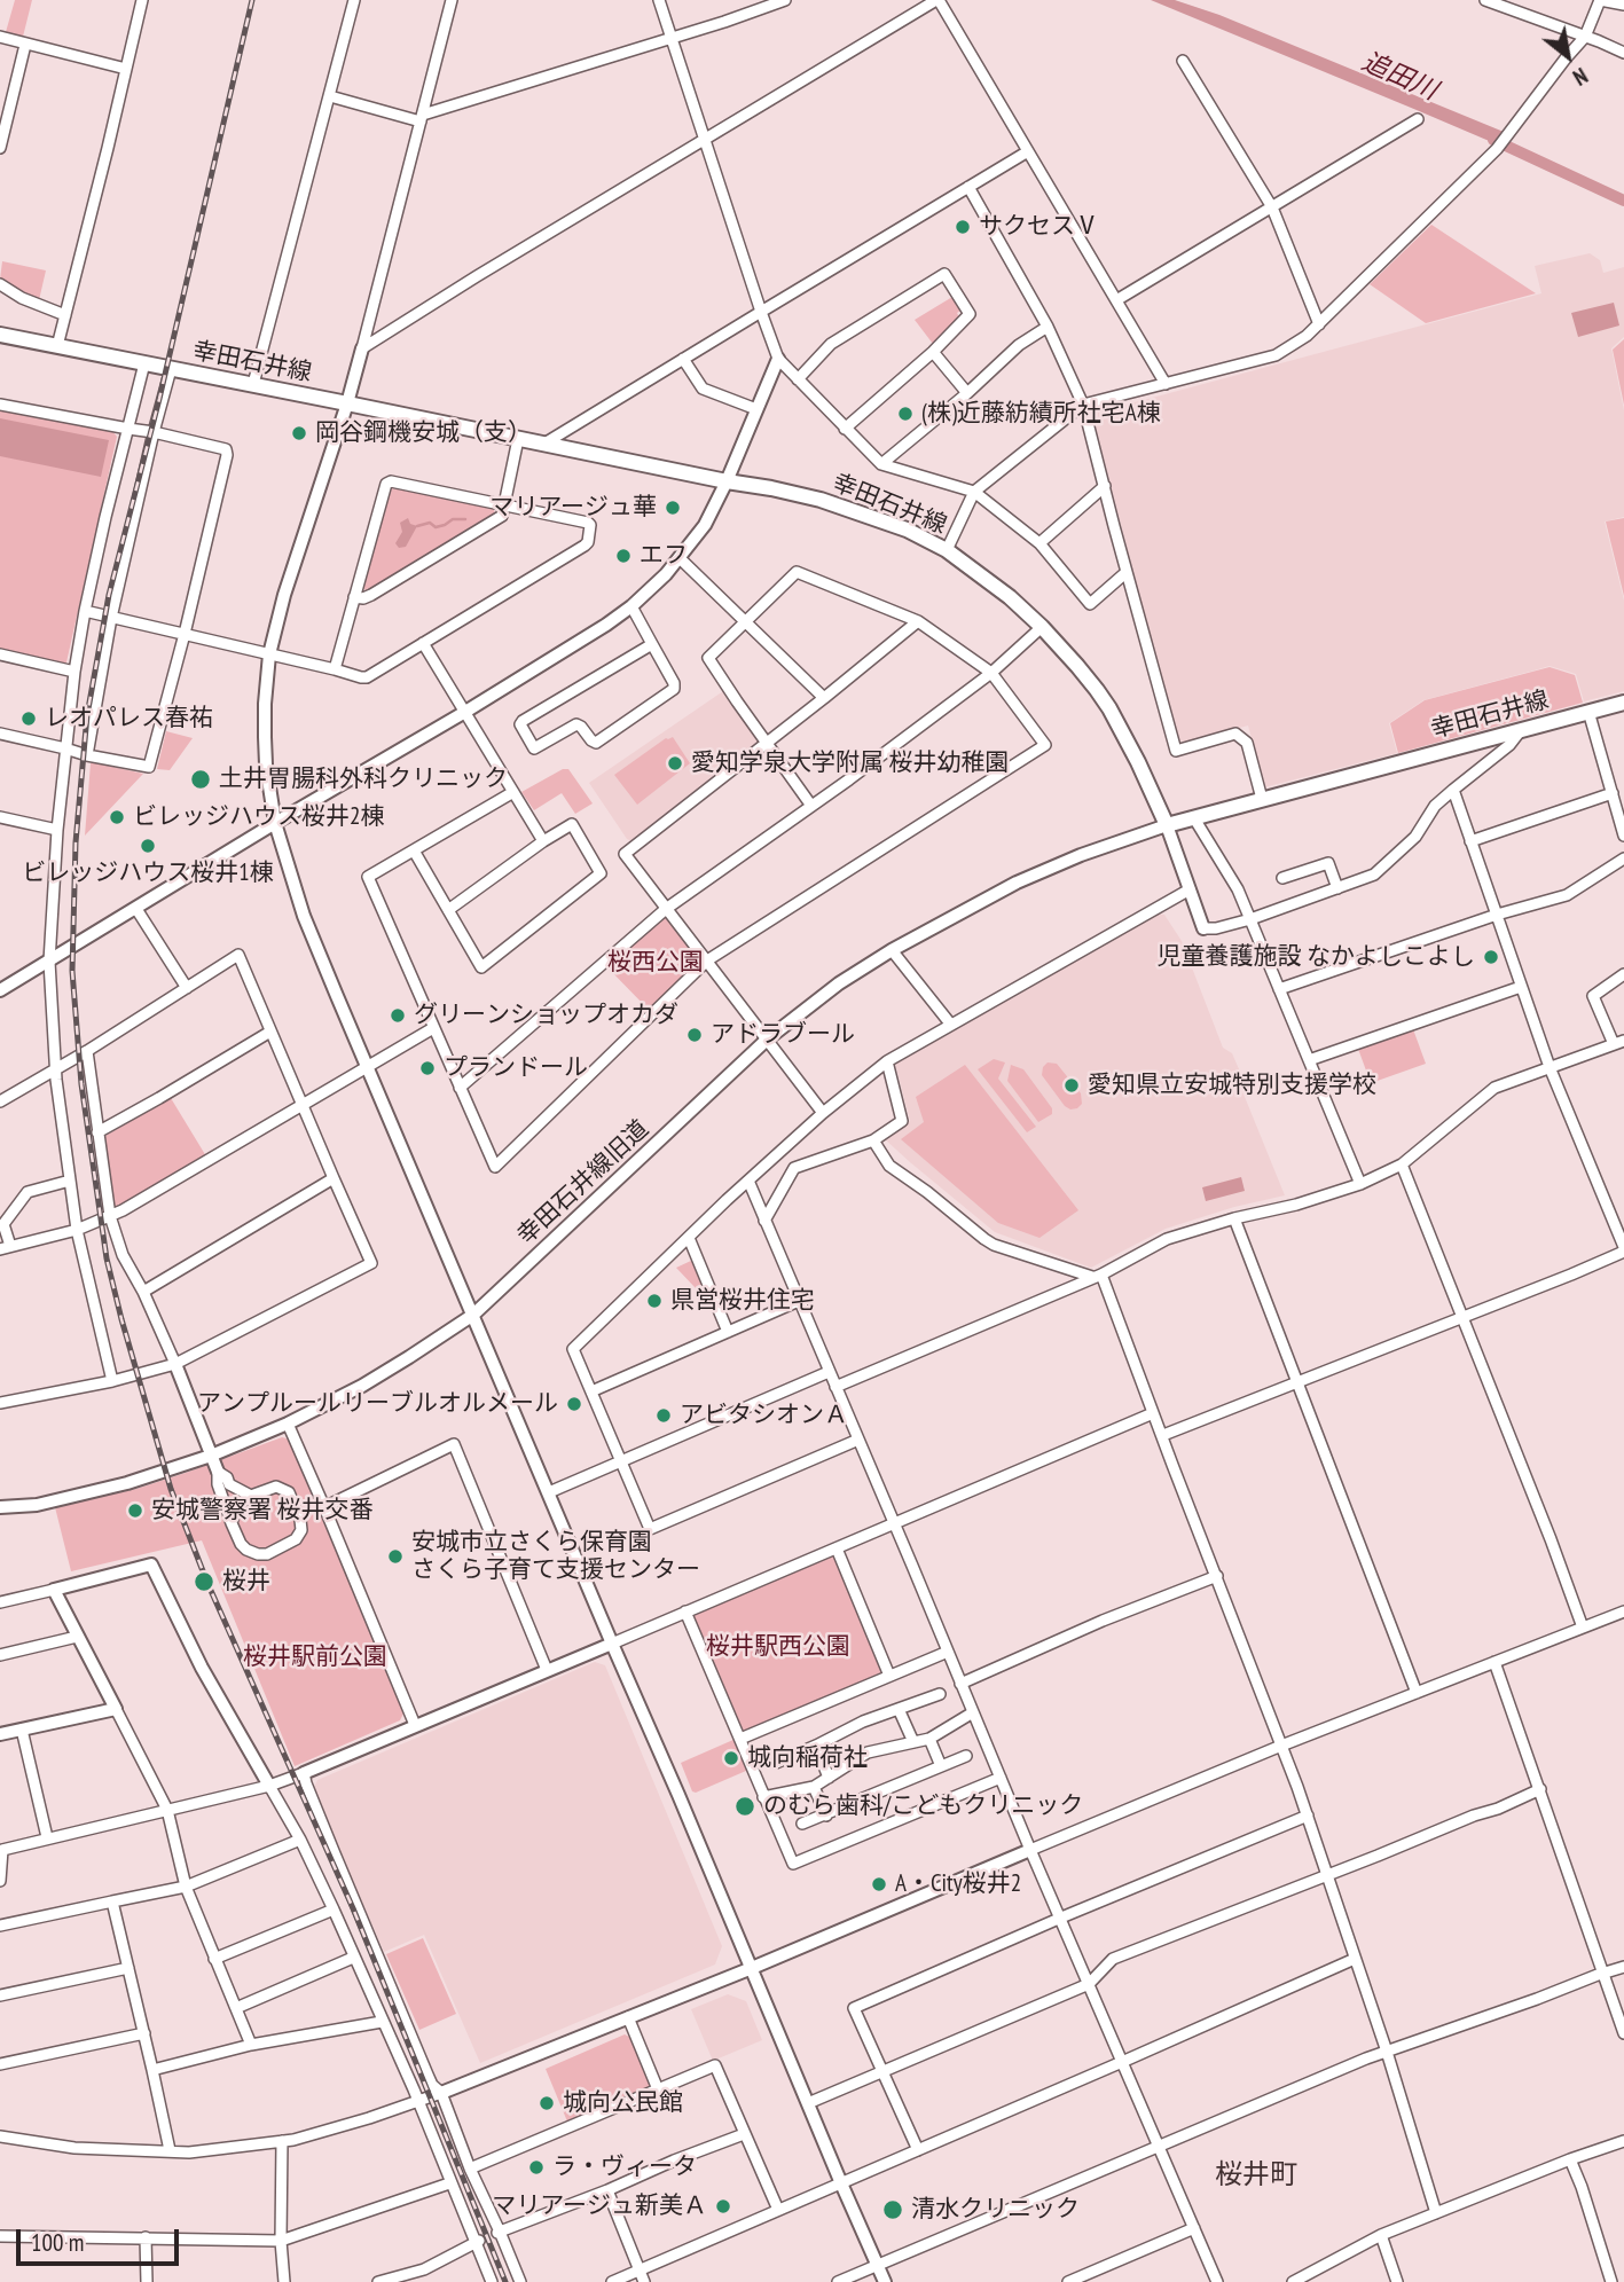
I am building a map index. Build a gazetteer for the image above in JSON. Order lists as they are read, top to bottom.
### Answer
{
  "streets": {
    "main road": ["幸田石井線"],
    "street": ["幸田石井線旧道"]
  },
  "crossings": [
    ["幸田石井線", "幸田石井線旧道"]
  ],
  "districts": ["桜井町"],
  "water": ["追田川"],
  "parks": ["桜西公園", "桜井駅西公園", "桜井駅前公園"],
  "places": [
    "サクセスⅤ",
    "(株)近藤紡績所社宅A棟",
    "岡谷鋼機安城（支）",
    "マリアージュ華",
    "エフ",
    "レオパレス春祐",
    "愛知学泉大学附属 桜井幼稚園",
    "土井胃腸科外科クリニック",
    "ビレッジハウス桜井2棟",
    "ビレッジハウス桜井1棟",
    "児童養護施設 なかよしこよし",
    "グリーンショップオカダ",
    "アドラブール",
    "プランドール",
    "愛知県立安城特別支援学校",
    "県営桜井住宅",
    "アンプルールリーブルオルメール",
    "アビタシオンＡ",
    "安城警察署 桜井交番",
    "安城市立さくら保育園 さくら子育て支援センター",
    "桜井",
    "城向稲荷社",
    "のむら歯科/こどもクリニック",
    "A・City桜井2",
    "城向公民館",
    "ラ・ヴィータ",
    "マリアージュ新美Ａ",
    "清水クリニック"
  ],
  "scale_bar": "100 m",
  "north": "bottom right"
}
